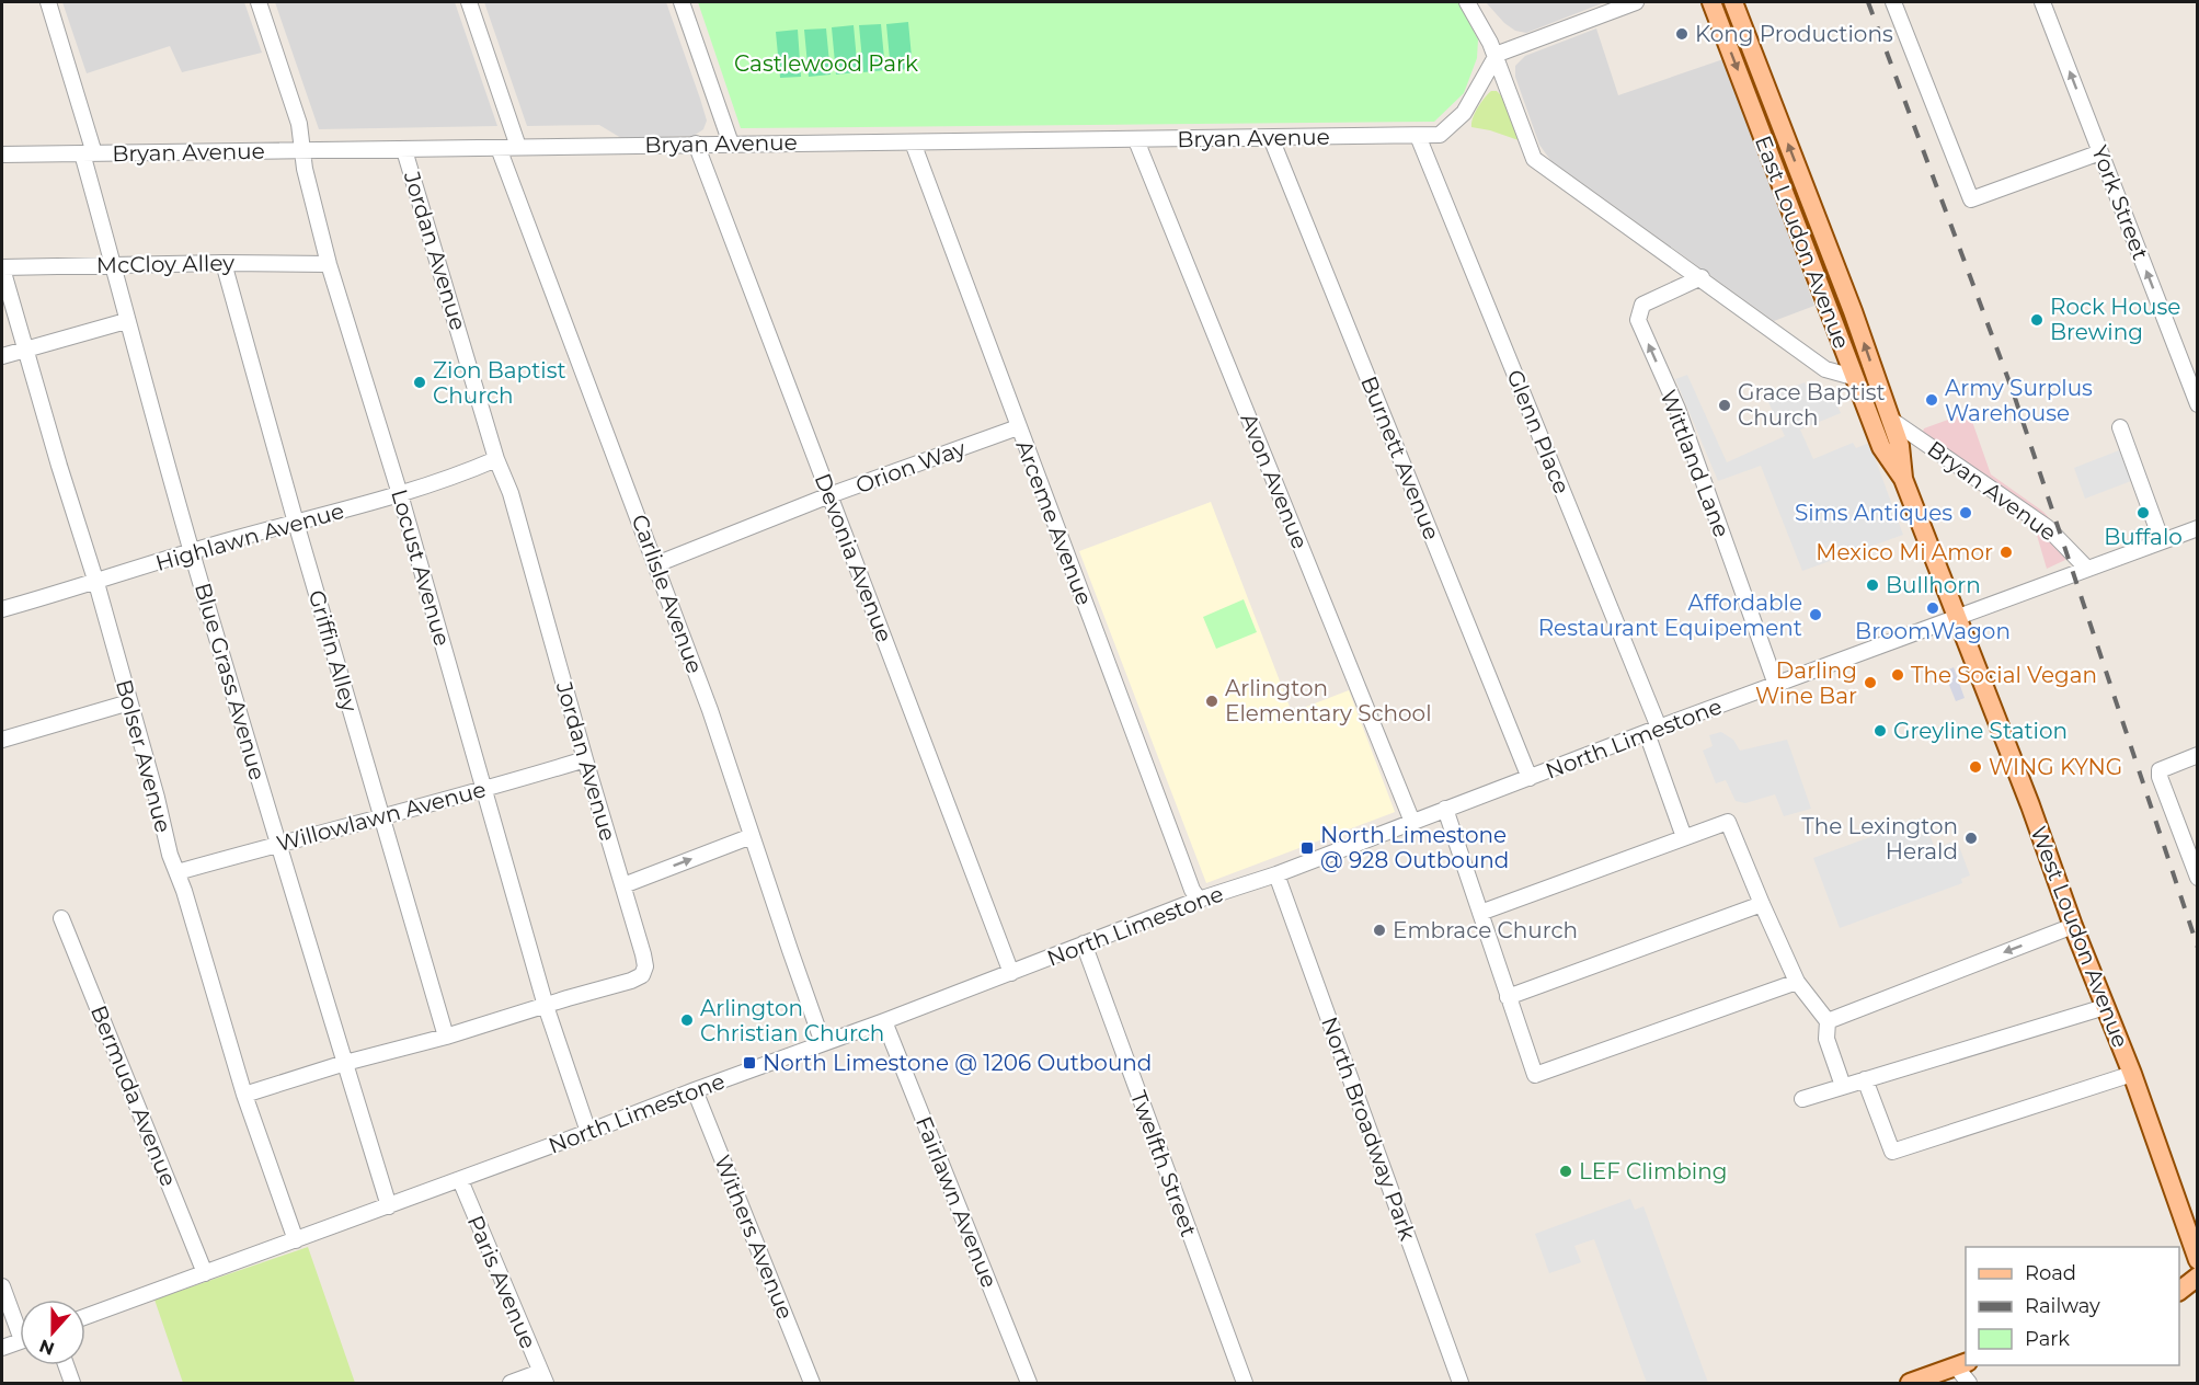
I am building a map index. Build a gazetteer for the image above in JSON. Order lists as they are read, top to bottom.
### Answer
{
  "streets": {
    "main road": ["East Loudon Avenue", "West Loudon Avenue"],
    "street": [
      "Bryan Avenue",
      "York Street",
      "Jordan Avenue",
      "McCloy Alley",
      "Glenn Place",
      "Burnett Avenue",
      "Wittland Lane",
      "Orion Way",
      "Avon Avenue",
      "Arceme Avenue",
      "Highlawn Avenue",
      "Devonia Avenue",
      "Locust Avenue",
      "Carlisle Avenue",
      "Griffin Alley",
      "Blue Grass Avenue",
      "North Limestone",
      "Bolser Avenue",
      "Willowlawn Avenue",
      "Bermuda Avenue",
      "North Broadway Park",
      "Twelfth Street",
      "Fairlawn Avenue",
      "Withers Avenue",
      "Paris Avenue"
    ]
  },
  "crossings": [
    ["Bryan Avenue", "East Loudon Avenue"],
    ["Bryan Avenue", "Jordan Avenue"],
    ["Bryan Avenue", "Glenn Place"],
    ["Bryan Avenue", "Burnett Avenue"],
    ["Bryan Avenue", "Avon Avenue"],
    ["Bryan Avenue", "Arceme Avenue"],
    ["Bryan Avenue", "Devonia Avenue"],
    ["Bryan Avenue", "Locust Avenue"],
    ["Bryan Avenue", "Carlisle Avenue"],
    ["Bryan Avenue", "Blue Grass Avenue"],
    ["Bryan Avenue", "North Limestone"],
    ["East Loudon Avenue", "North Limestone"],
    ["East Loudon Avenue", "West Loudon Avenue"],
    ["Jordan Avenue", "Highlawn Avenue"],
    ["Jordan Avenue", "Locust Avenue"],
    ["Jordan Avenue", "Griffin Alley"],
    ["Jordan Avenue", "Blue Grass Avenue"],
    ["Jordan Avenue", "Bolser Avenue"],
    ["Jordan Avenue", "Willowlawn Avenue"],
    ["McCloy Alley", "Locust Avenue"],
    ["McCloy Alley", "Griffin Alley"],
    ["McCloy Alley", "Blue Grass Avenue"],
    ["McCloy Alley", "Bolser Avenue"],
    ["Glenn Place", "North Limestone"],
    ["Burnett Avenue", "North Limestone"],
    ["Wittland Lane", "North Limestone"],
    ["Orion Way", "Arceme Avenue"],
    ["Orion Way", "Devonia Avenue"],
    ["Orion Way", "Carlisle Avenue"],
    ["Avon Avenue", "North Limestone"],
    ["Arceme Avenue", "North Limestone"],
    ["Highlawn Avenue", "Locust Avenue"],
    ["Highlawn Avenue", "Griffin Alley"],
    ["Highlawn Avenue", "Blue Grass Avenue"],
    ["Highlawn Avenue", "Bolser Avenue"],
    ["Devonia Avenue", "North Limestone"],
    ["Locust Avenue", "North Limestone"],
    ["Locust Avenue", "Willowlawn Avenue"],
    ["Carlisle Avenue", "North Limestone"],
    ["Griffin Alley", "Willowlawn Avenue"],
    ["Blue Grass Avenue", "North Limestone"],
    ["Blue Grass Avenue", "Willowlawn Avenue"],
    ["North Limestone", "Bolser Avenue"],
    ["North Limestone", "West Loudon Avenue"],
    ["North Limestone", "Bermuda Avenue"],
    ["North Limestone", "North Broadway Park"],
    ["North Limestone", "Twelfth Street"],
    ["North Limestone", "Fairlawn Avenue"],
    ["North Limestone", "Withers Avenue"],
    ["North Limestone", "Paris Avenue"],
    ["Bolser Avenue", "Willowlawn Avenue"]
  ],
  "one_way": ["York Street", "Wittland Lane"],
  "parks": ["Castlewood Park"],
  "places": {
    "other": [
      "Kong Productions",
      "Rock House Brewing",
      "Zion Baptist Church",
      "Army Surplus Warehouse",
      "Grace Baptist Church",
      "Sims Antiques",
      "Buffalo",
      "Mexico Mi Amor",
      "Bullhorn",
      "BroomWagon",
      "Affordable Restaurant Equipement",
      "The Social Vegan",
      "Darling Wine Bar",
      "Arlington Elementary School",
      "Greyline Station",
      "WING KYNG",
      "The Lexington Herald",
      "Embrace Church",
      "Arlington Christian Church",
      "LEF Climbing"
    ],
    "transit": ["North Limestone @ 928 Outbound", "North Limestone @ 1206 Outbound"]
  },
  "legend": ["Road", "Railway", "Park"],
  "north": "bottom"
}
